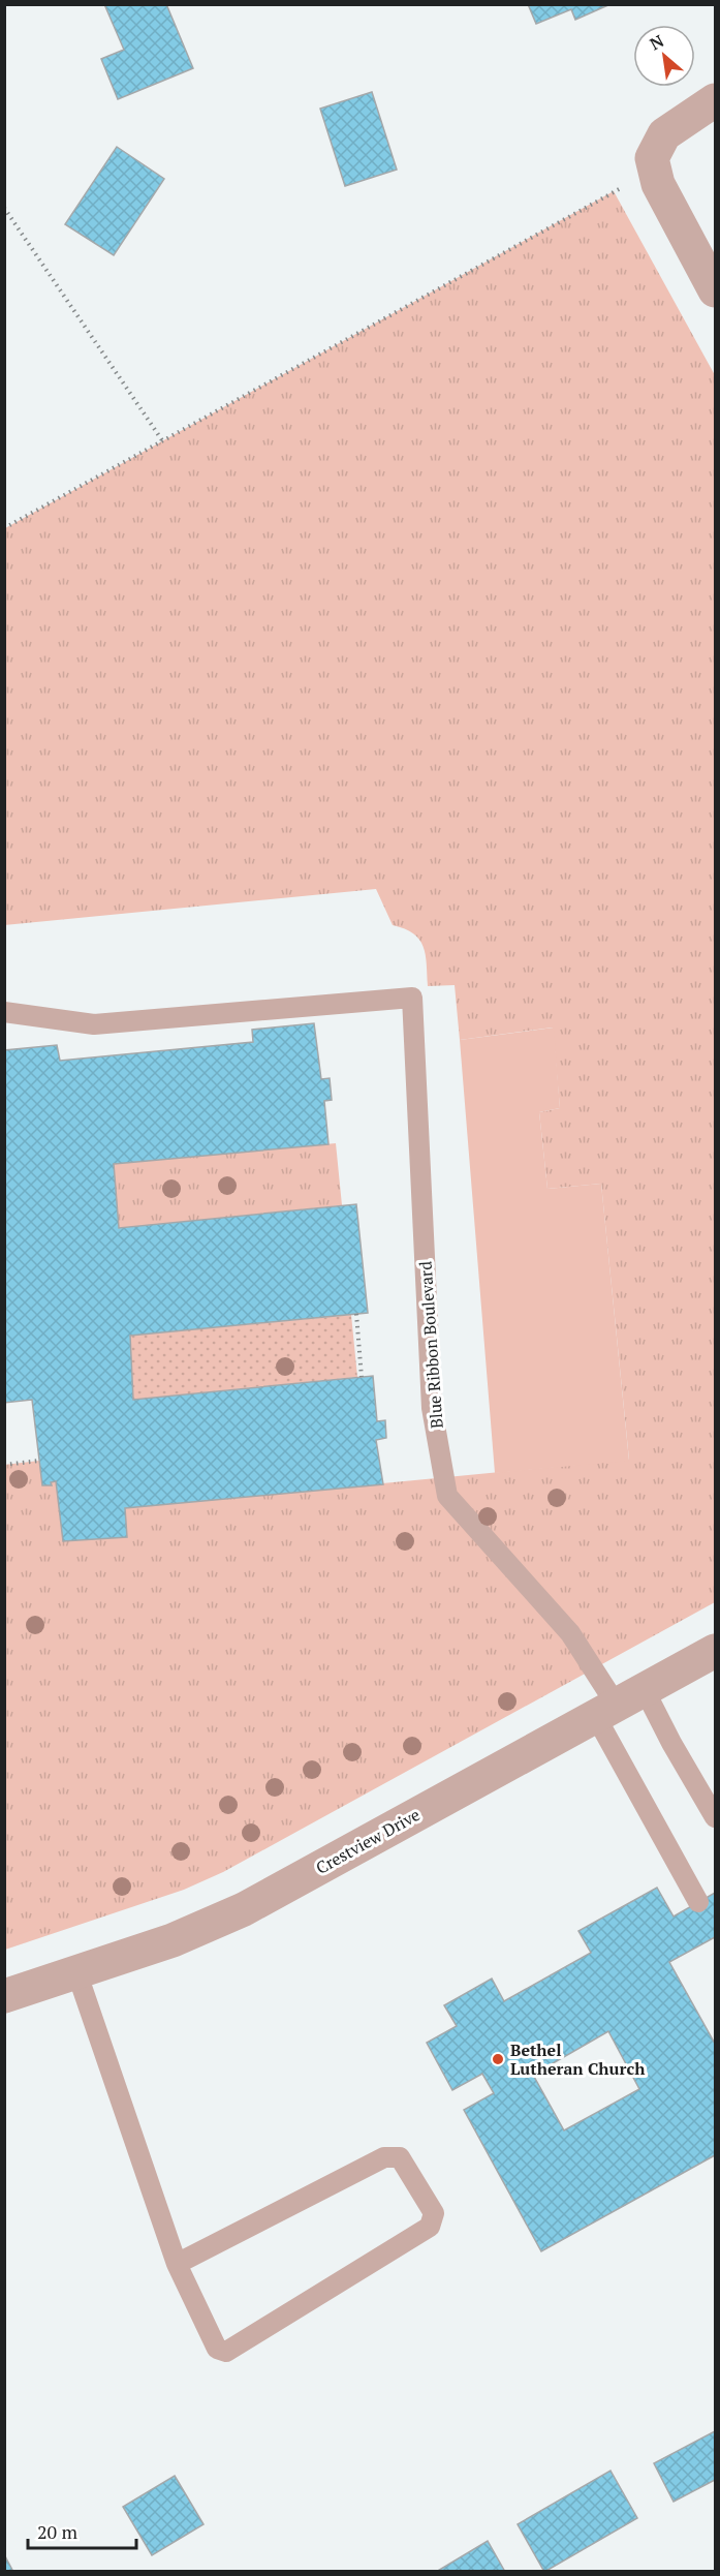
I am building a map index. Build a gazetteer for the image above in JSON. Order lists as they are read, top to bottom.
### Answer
{
  "streets": {
    "street": ["Crestview Drive"],
    "lane": ["Blue Ribbon Boulevard"]
  },
  "crossings": [
    ["Blue Ribbon Boulevard", "Crestview Drive"]
  ],
  "places": ["Bethel Lutheran Church"],
  "scale_bar": "20 m",
  "north": "top left"
}
